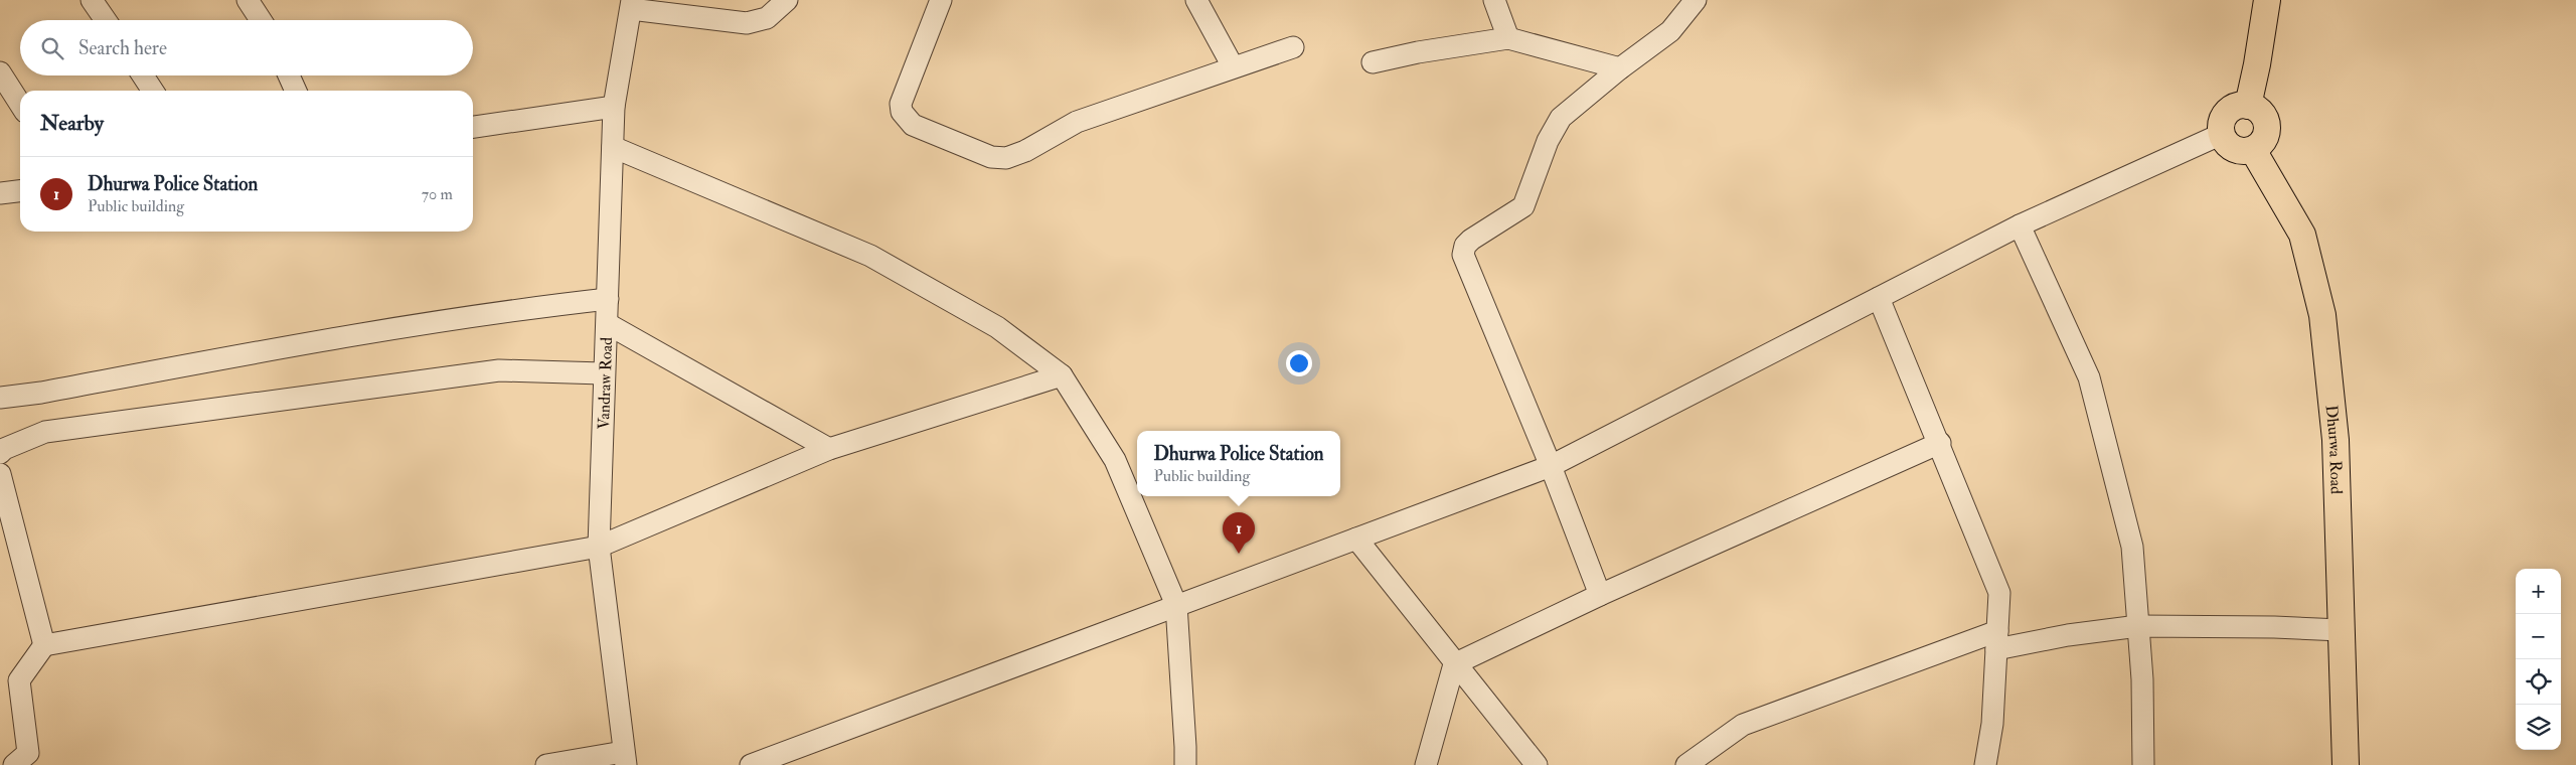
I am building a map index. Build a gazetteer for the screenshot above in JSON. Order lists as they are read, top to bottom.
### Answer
{
  "streets": {
    "main road": ["Dhurwa Road"],
    "street": ["Vandraw Road"]
  },
  "page": {
    "search": "Search here",
    "heading": "Nearby",
    "list": [
      {
        "mark": "1",
        "name": "Dhurwa Police Station",
        "note": "Public building",
        "value": "70 m"
      }
    ],
    "popup": ["Dhurwa Police Station", "Public building"],
    "pins": "1",
    "map_buttons": ["+", "−"]
  }
}
